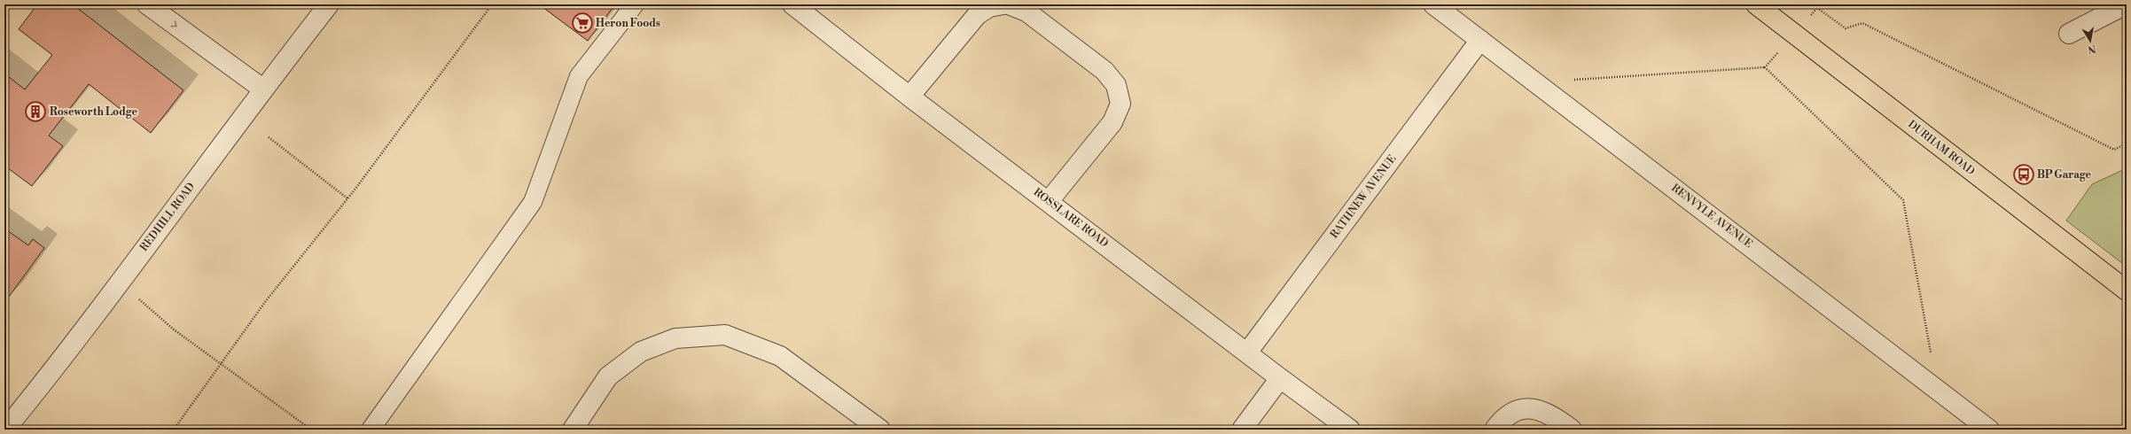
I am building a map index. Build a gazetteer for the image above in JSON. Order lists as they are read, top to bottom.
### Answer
{
  "streets": {
    "main road": ["DURHAM ROAD"],
    "street": [
      "RATHNEW AVENUE",
      "RENVYLE AVENUE",
      "REDHILL ROAD",
      "ROSSLARE ROAD"
    ]
  },
  "crossings": [
    ["RATHNEW AVENUE", "RENVYLE AVENUE"],
    ["RATHNEW AVENUE", "ROSSLARE ROAD"]
  ],
  "places": {
    "supermarket": ["Heron Foods"],
    "building": ["Roseworth Lodge"],
    "bus stop": ["BP Garage"]
  },
  "north": "bottom"
}
